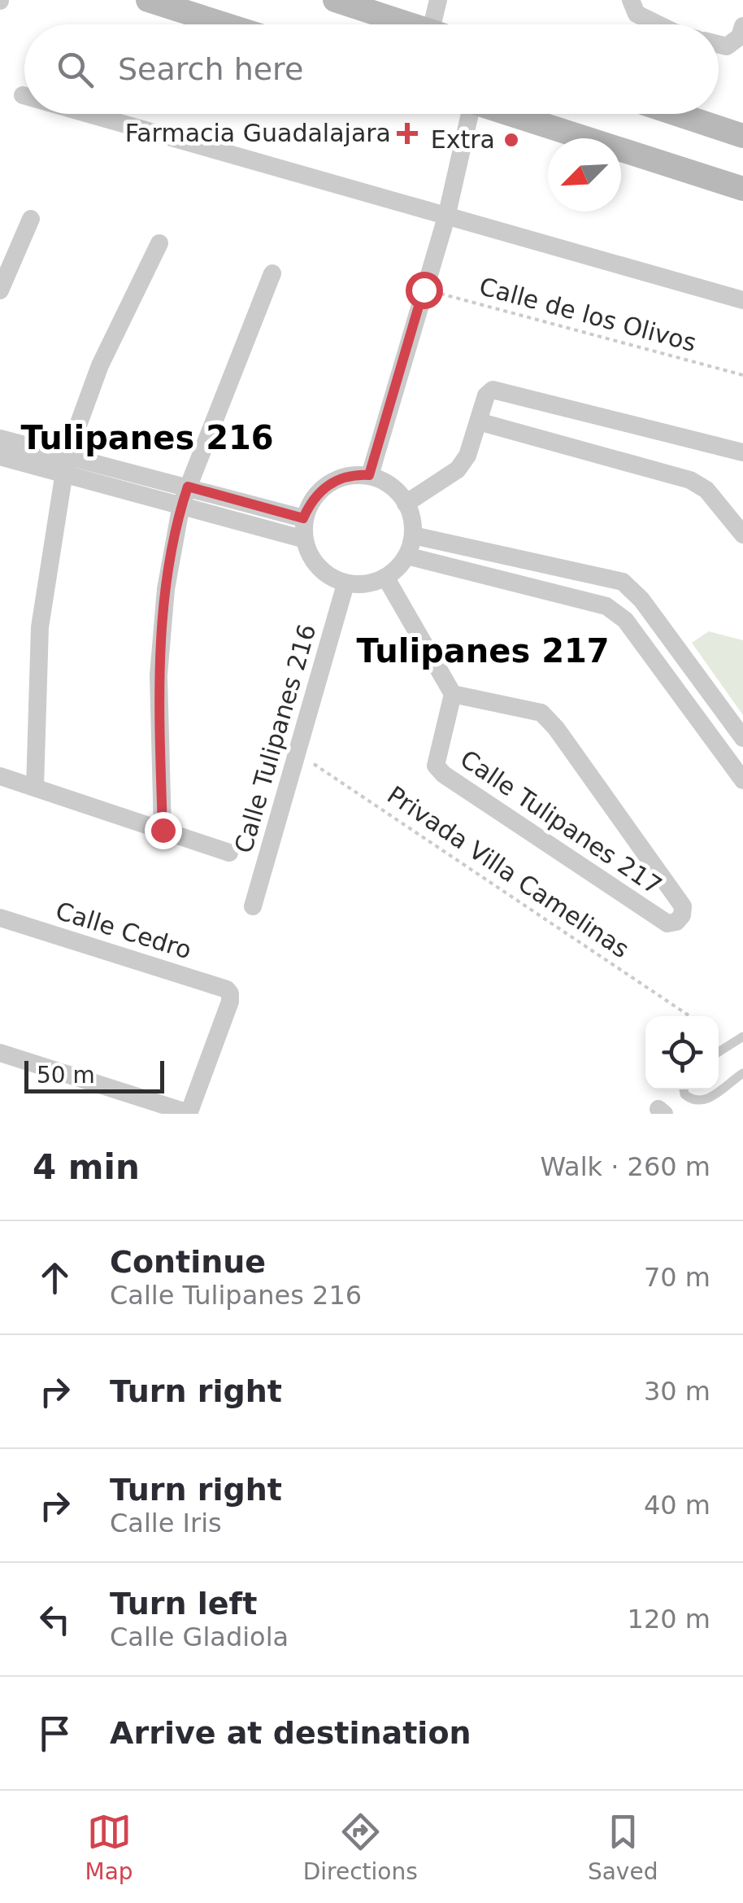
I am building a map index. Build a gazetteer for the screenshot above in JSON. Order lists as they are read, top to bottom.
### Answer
{
  "streets": {
    "street": ["Calle Tulipanes 216", "Calle Tulipanes 217", "Calle Cedro"],
    "path": ["Calle de los Olivos", "Privada Villa Camelinas"]
  },
  "crossings": [
    ["Calle Tulipanes 216", "Privada Villa Camelinas"]
  ],
  "districts": ["Tulipanes 216", "Tulipanes 217"],
  "places": {
    "health": ["Farmacia Guadalajara"],
    "other": ["Extra"]
  },
  "scale_bar": "50 m",
  "north": "bottom left",
  "page": {
    "search": "Search here",
    "scale": "50 m",
    "heading": ["4 min", "Walk · 260 m"],
    "list": [
      ["Continue", "Calle Tulipanes 216", "70 m"],
      ["Turn right", "30 m"],
      ["Turn right", "Calle Iris", "40 m"],
      ["Turn left", "Calle Gladiola", "120 m"],
      "Arrive at destination"
    ],
    "nav": ["Map", "Directions", "Saved"]
  }
}
